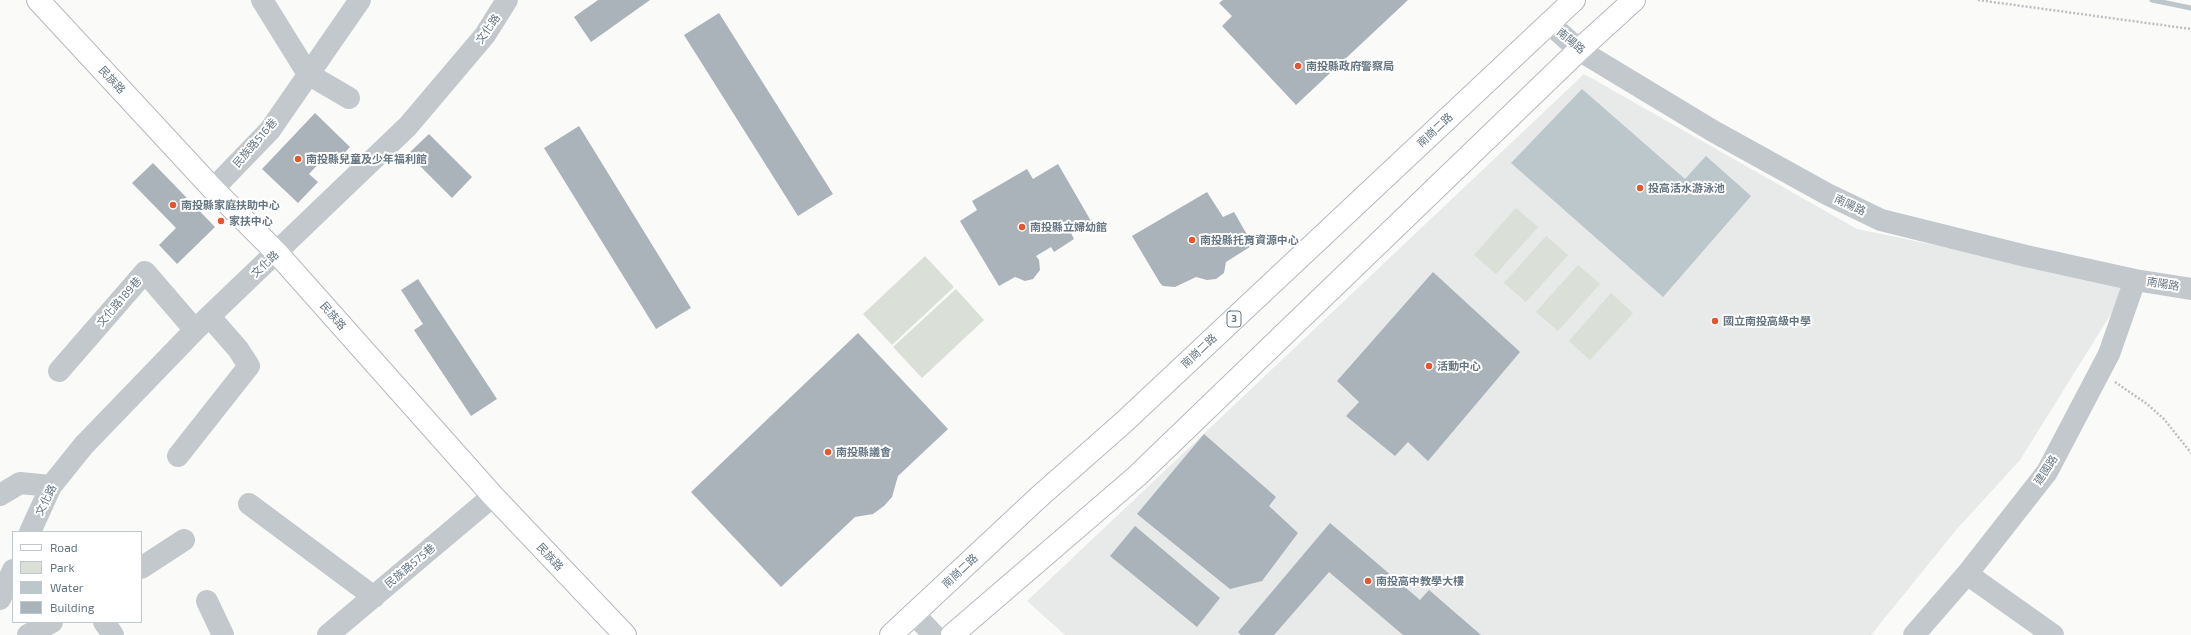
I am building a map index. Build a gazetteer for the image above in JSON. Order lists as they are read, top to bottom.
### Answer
{
  "streets": {
    "main road": ["民族路", "南崗二路", "3"],
    "street": [
      "文化路",
      "南陽路",
      "民族路516巷",
      "文化路189巷",
      "建國路",
      "民族路575巷"
    ]
  },
  "crossings": [
    ["文化路", "民族路"],
    ["文化路", "文化路189巷"],
    ["南陽路", "南崗二路"],
    ["南陽路", "建國路"],
    ["民族路", "民族路516巷"],
    ["民族路", "民族路575巷"]
  ],
  "places": [
    "南投縣政府警察局",
    "南投縣兒童及少年福利館",
    "投高活水游泳池",
    "南投縣家庭扶助中心",
    "家扶中心",
    "南投縣立婦幼館",
    "南投縣托育資源中心",
    "國立南投高級中學",
    "活動中心",
    "南投縣議會",
    "南投高中教學大樓"
  ],
  "legend": [
    "Road",
    "Park",
    "Water",
    "Building"
  ]
}
